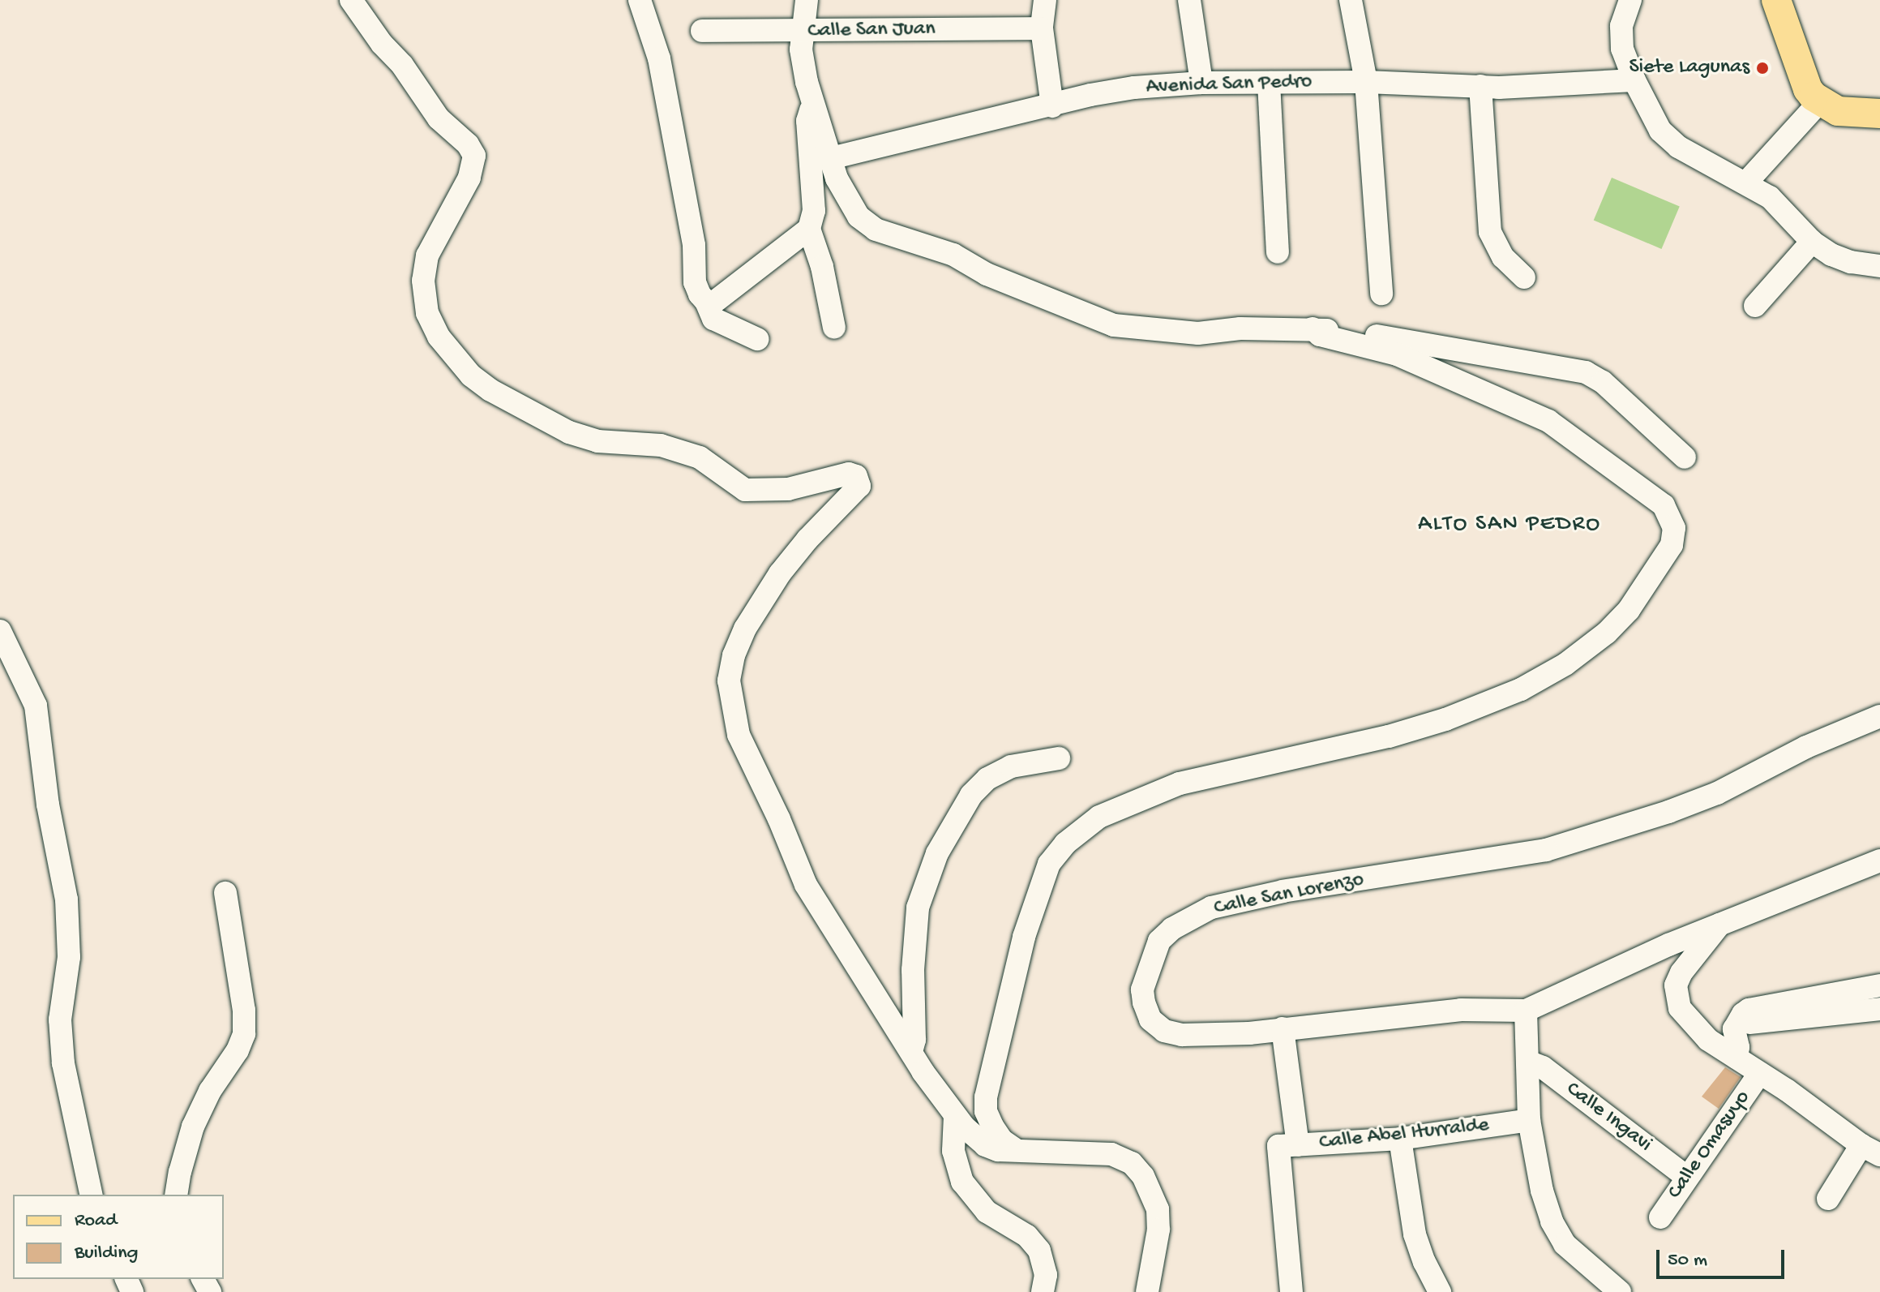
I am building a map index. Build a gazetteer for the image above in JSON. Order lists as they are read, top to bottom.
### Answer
{
  "streets": {
    "street": [
      "Calle San Juan",
      "Avenida San Pedro",
      "Calle San Lorenzo",
      "Calle Ingavi",
      "Calle Abel Iturralde",
      "Calle Omasuyo"
    ]
  },
  "crossings": [
    ["Calle Ingavi", "Calle Omasuyo"]
  ],
  "districts": ["ALTO SAN PEDRO"],
  "places": ["Siete Lagunas"],
  "legend": ["Road", "Building"],
  "scale_bar": "50 m"
}
